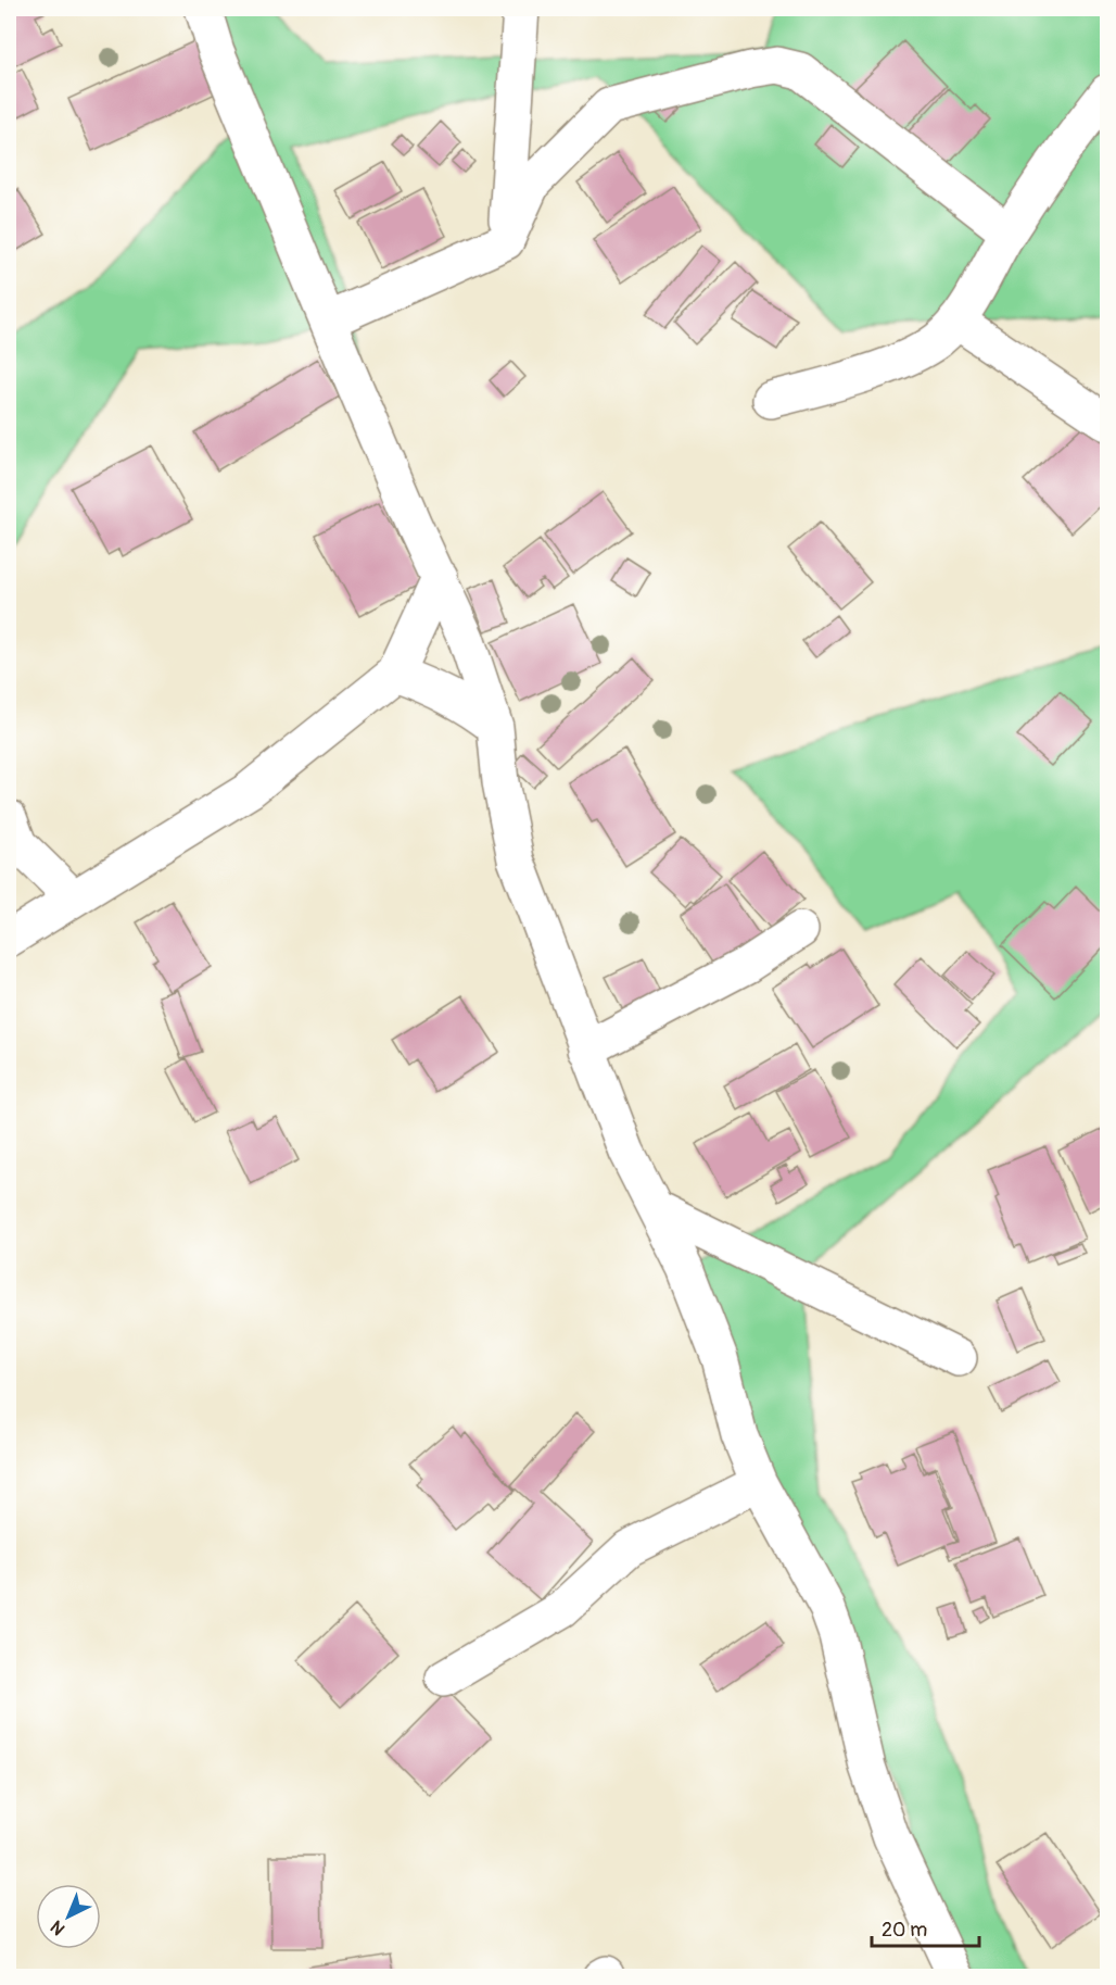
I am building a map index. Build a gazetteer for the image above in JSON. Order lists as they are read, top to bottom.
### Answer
{
  "scale_bar": "20 m",
  "north": "bottom left"
}
